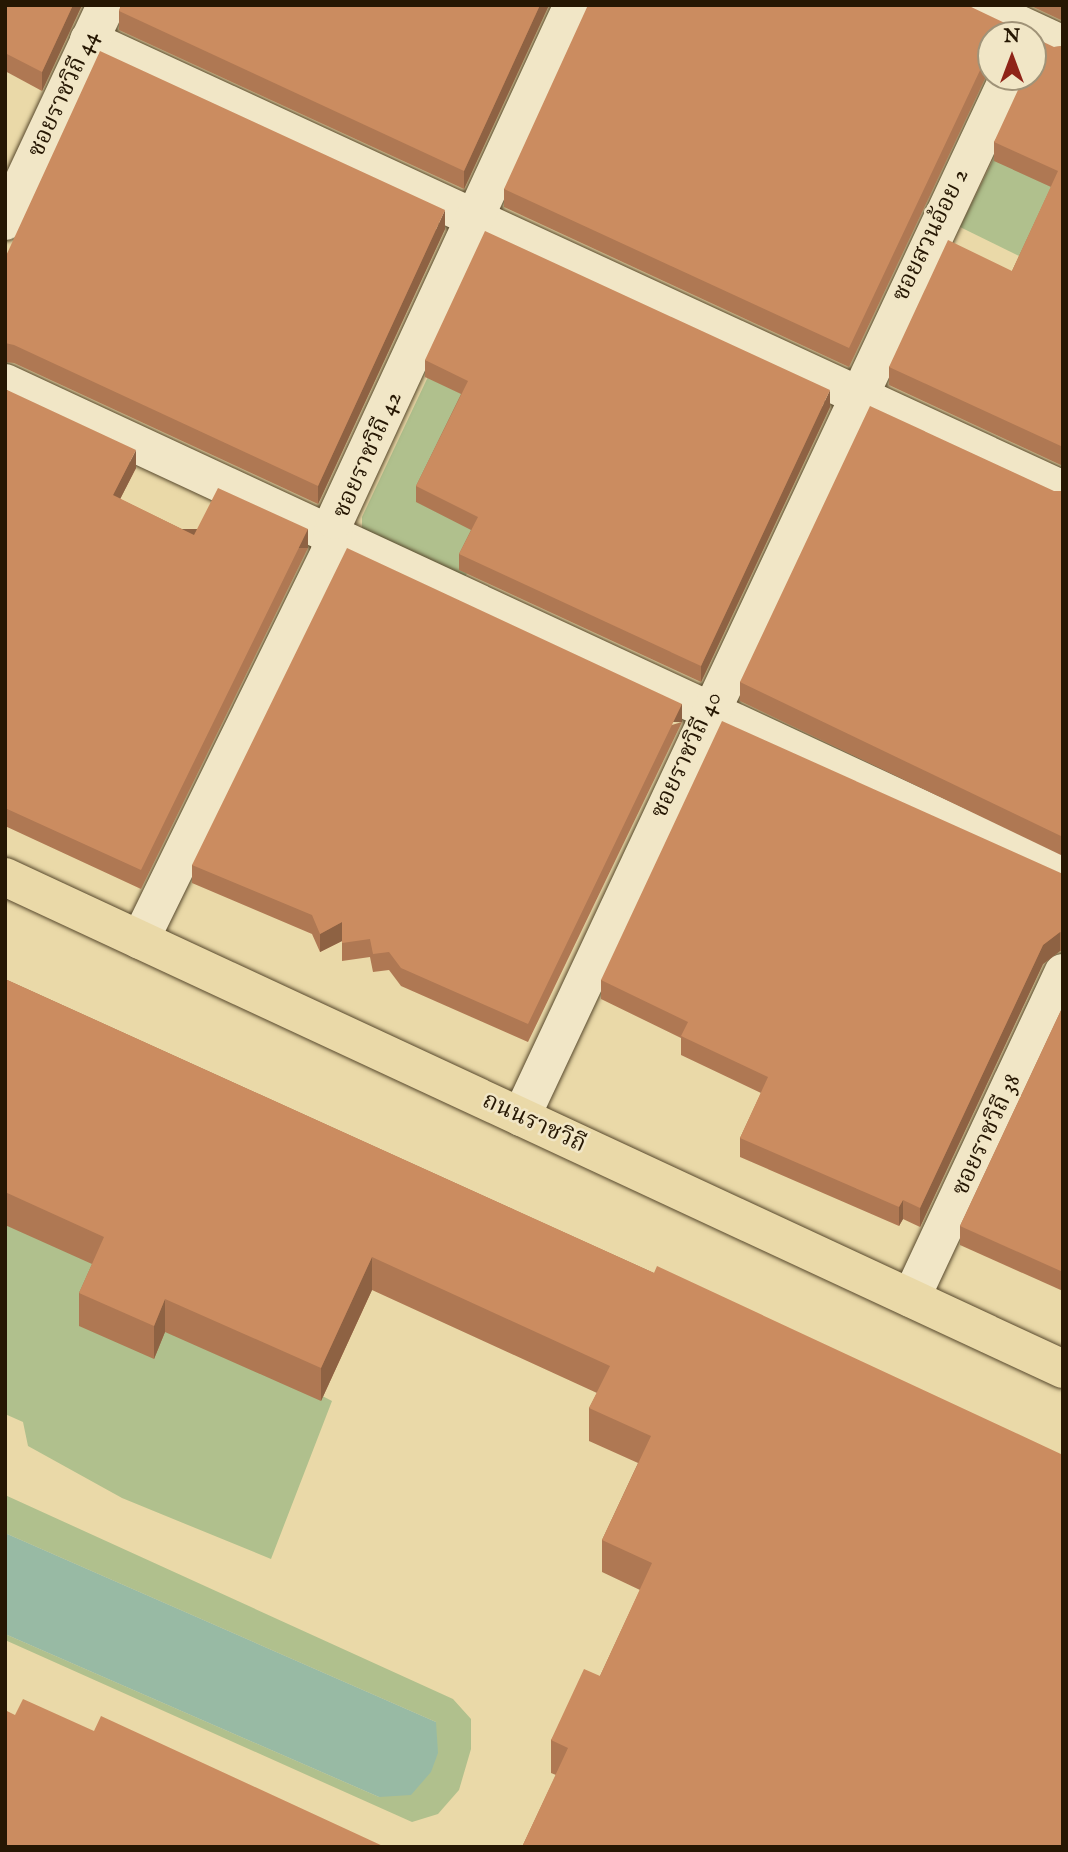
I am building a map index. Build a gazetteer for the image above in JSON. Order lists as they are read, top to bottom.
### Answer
{
  "streets": {
    "main road": ["ถนนราชวิถี"],
    "street": [
      "ซอยราชวิถี 44",
      "ซอยสวนอ้อย 2",
      "ซอยราชวิถี 42",
      "ซอยราชวิถี 40",
      "ซอยราชวิถี 38"
    ]
  },
  "crossings": [
    ["ซอยสวนอ้อย 2", "ซอยราชวิถี 40"],
    ["ซอยราชวิถี 42", "ถนนราชวิถี"],
    ["ซอยราชวิถี 40", "ถนนราชวิถี"],
    ["ถนนราชวิถี", "ซอยราชวิถี 38"]
  ],
  "north": "top"
}
